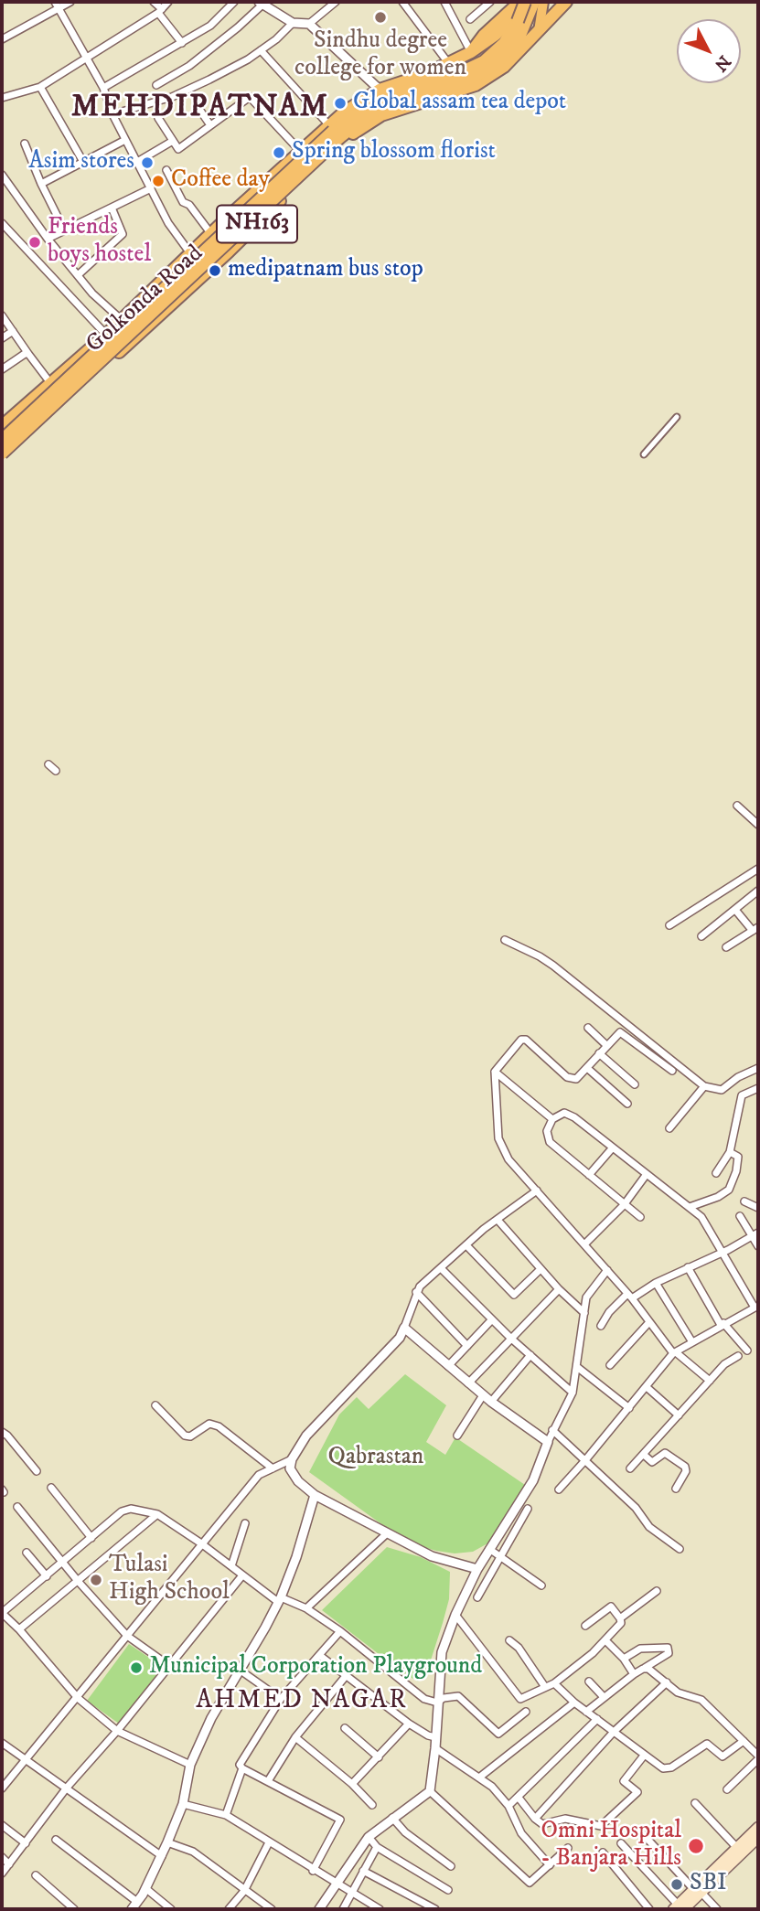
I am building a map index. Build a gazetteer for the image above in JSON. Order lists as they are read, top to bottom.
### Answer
{
  "streets": {
    "highway": ["NH163", "Golkonda Road"]
  },
  "districts": ["MEHDIPATNAM", "AHMED NAGAR"],
  "parks": ["Qabrastan"],
  "places": [
    "Sindhu degree college for women",
    "Global assam tea depot",
    "Spring blossom florist",
    "Asim stores",
    "Coffee day",
    "Friends boys hostel",
    "medipatnam bus stop",
    "Tulasi High School",
    "Municipal Corporation Playground",
    "Omni Hospital - Banjara Hills",
    "SBI"
  ],
  "north": "bottom right"
}
